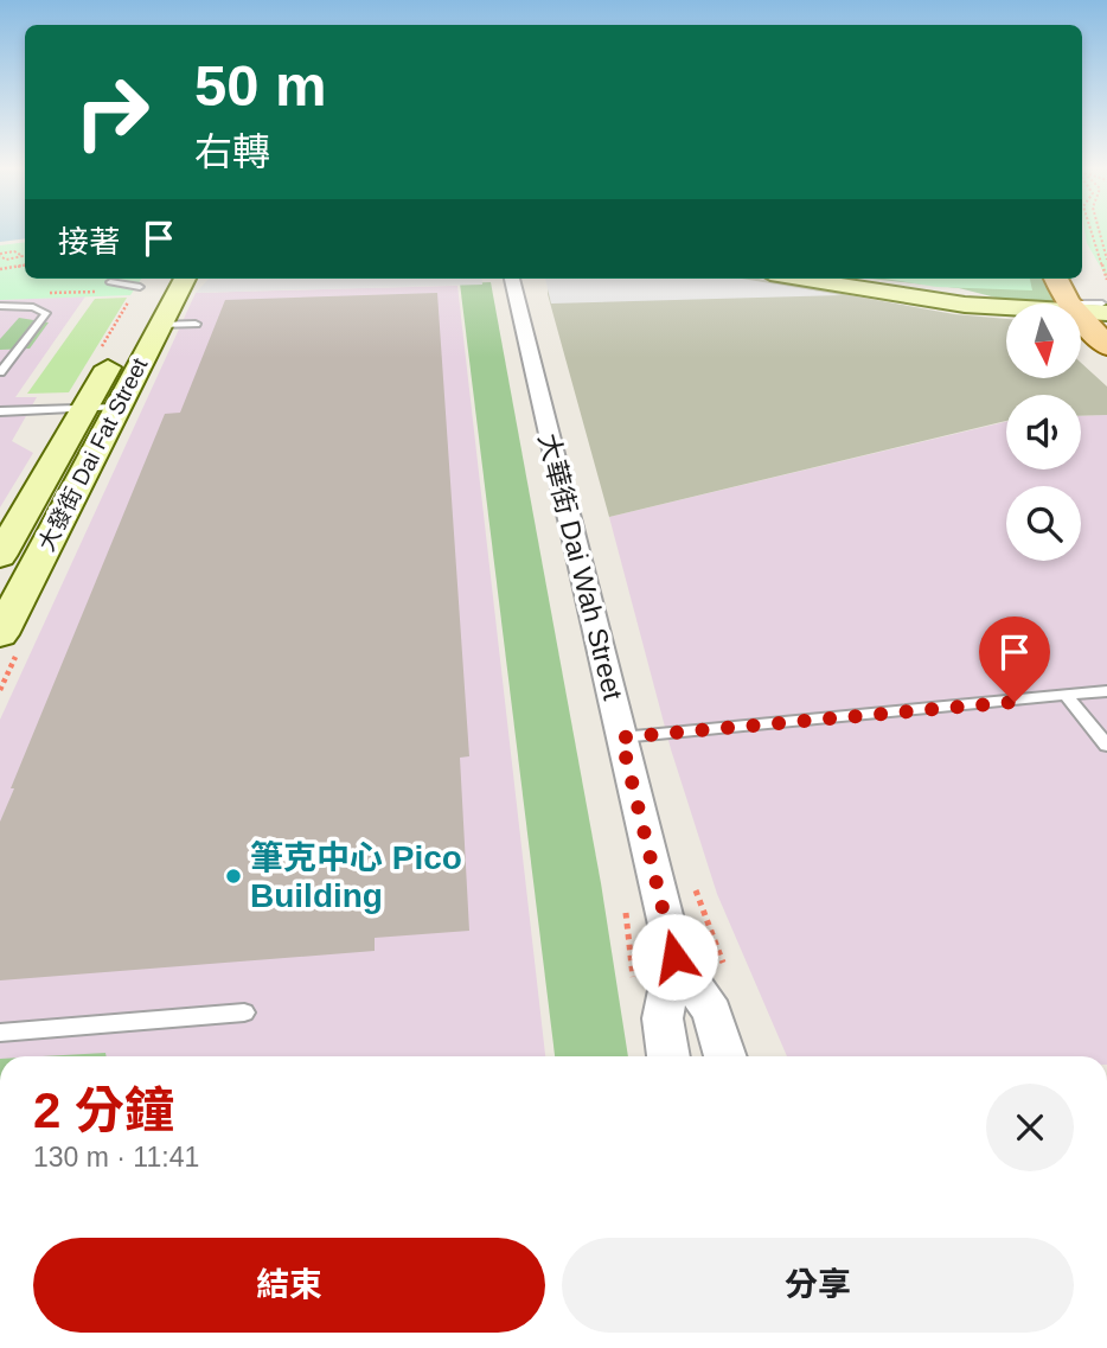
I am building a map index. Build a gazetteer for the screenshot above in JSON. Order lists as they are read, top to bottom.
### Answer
{
  "streets": {
    "street": ["大發街 Dai Fat Street", "大華街 Dai Wah Street"]
  },
  "places": ["筆克中心 Pico Building"],
  "north": "bottom",
  "page": {
    "turn": ["50 m", "右轉"],
    "then": "接著",
    "heading": ["2 分鐘", "130 m · 11:41"],
    "buttons": ["結束", "分享"]
  }
}
